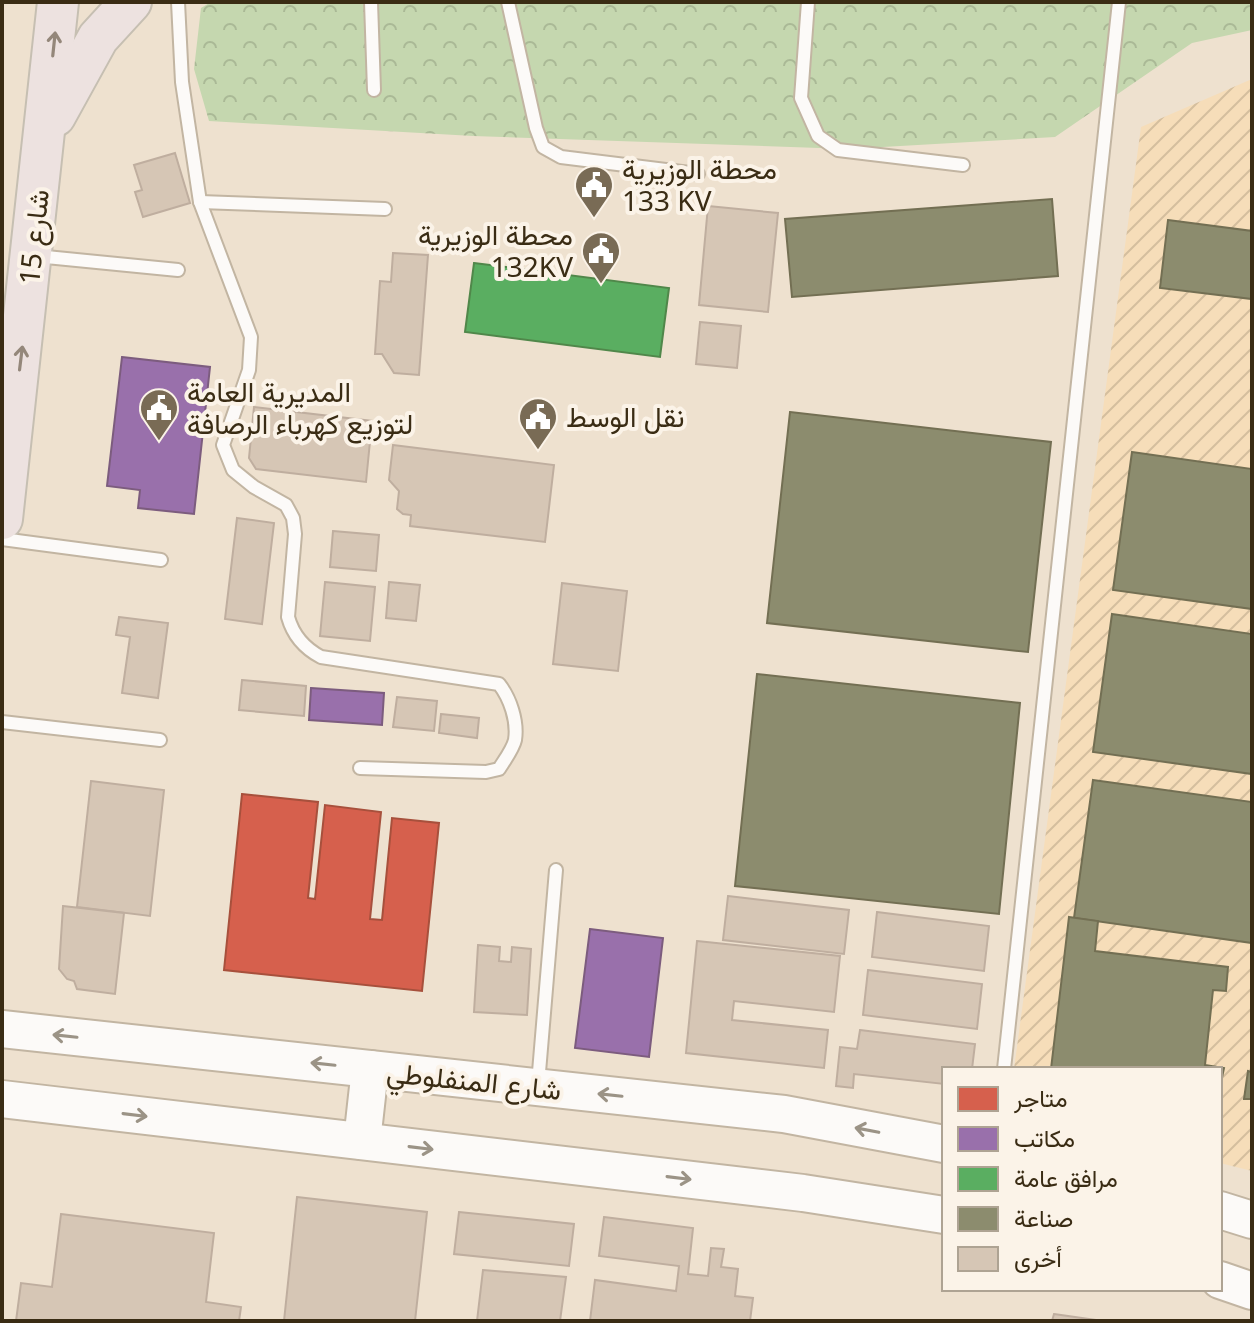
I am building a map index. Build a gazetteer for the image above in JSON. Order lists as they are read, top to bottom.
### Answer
{
  "streets": {
    "main road": ["شارع 15"],
    "street": ["شارع المنفلوطي"]
  },
  "one_way": ["شارع 15"],
  "places": {
    "public building": [
      "محطة الوزيرية 133 KV",
      "محطة الوزيرية 132KV",
      "المديرية العامة لتوزيع كهرباء الرصافة",
      "نقل الوسط"
    ]
  },
  "legend": [
    "متاجر",
    "مكاتب",
    "مرافق عامة",
    "صناعة",
    "أخرى"
  ]
}
